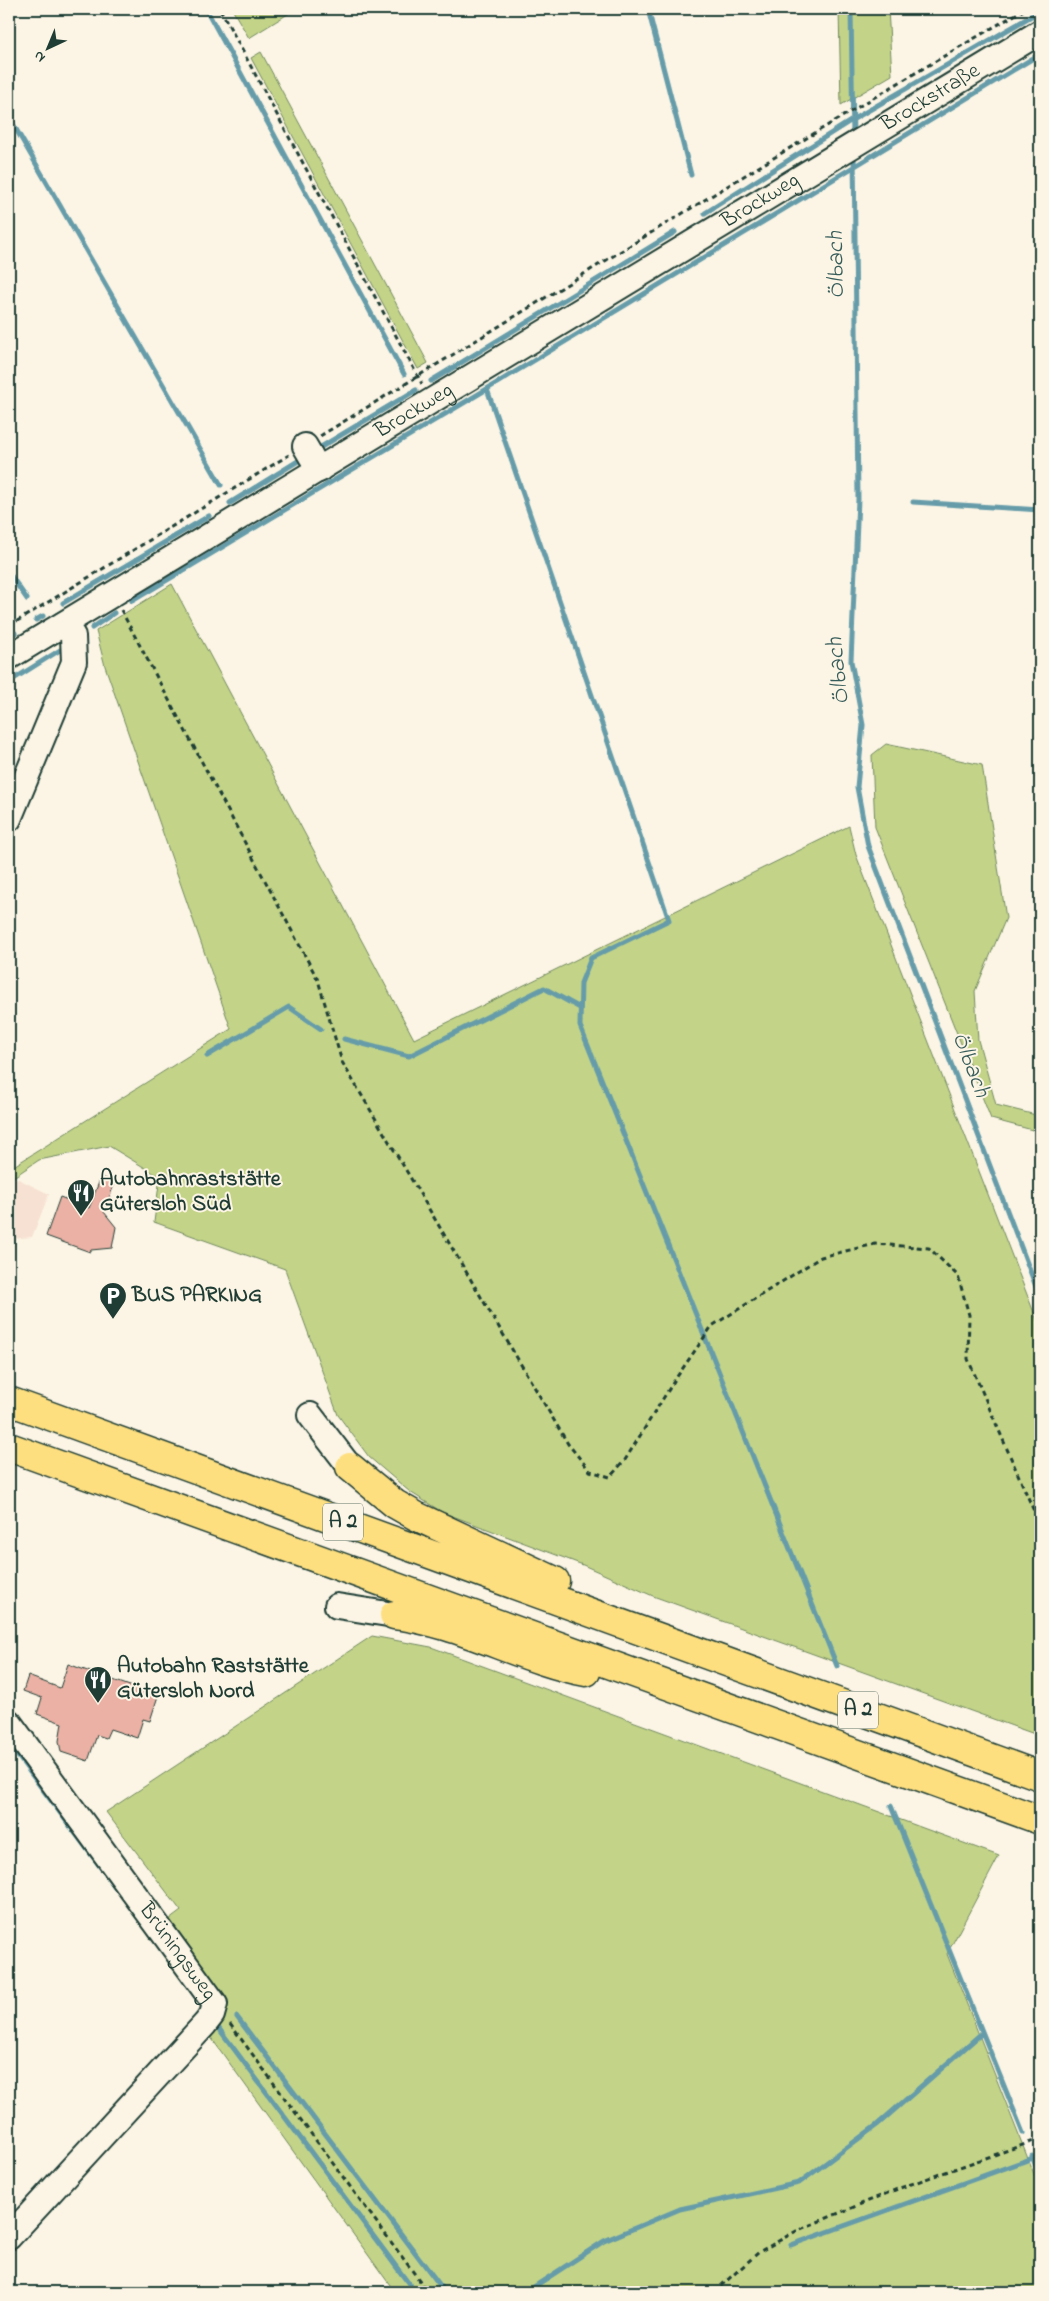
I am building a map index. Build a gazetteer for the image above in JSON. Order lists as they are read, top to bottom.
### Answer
{
  "streets": {
    "highway": ["A 2"],
    "street": ["Brockstraße", "Brockweg", "Brüningsweg"]
  },
  "crossings": [
    ["Brockstraße", "Brockweg"]
  ],
  "water": ["Ölbach"],
  "places": {
    "restaurant": ["Autobahnraststätte Gütersloh Süd", "Autobahn Raststätte Gütersloh Nord"],
    "parking": ["BUS PARKING"]
  },
  "north": "bottom left"
}
